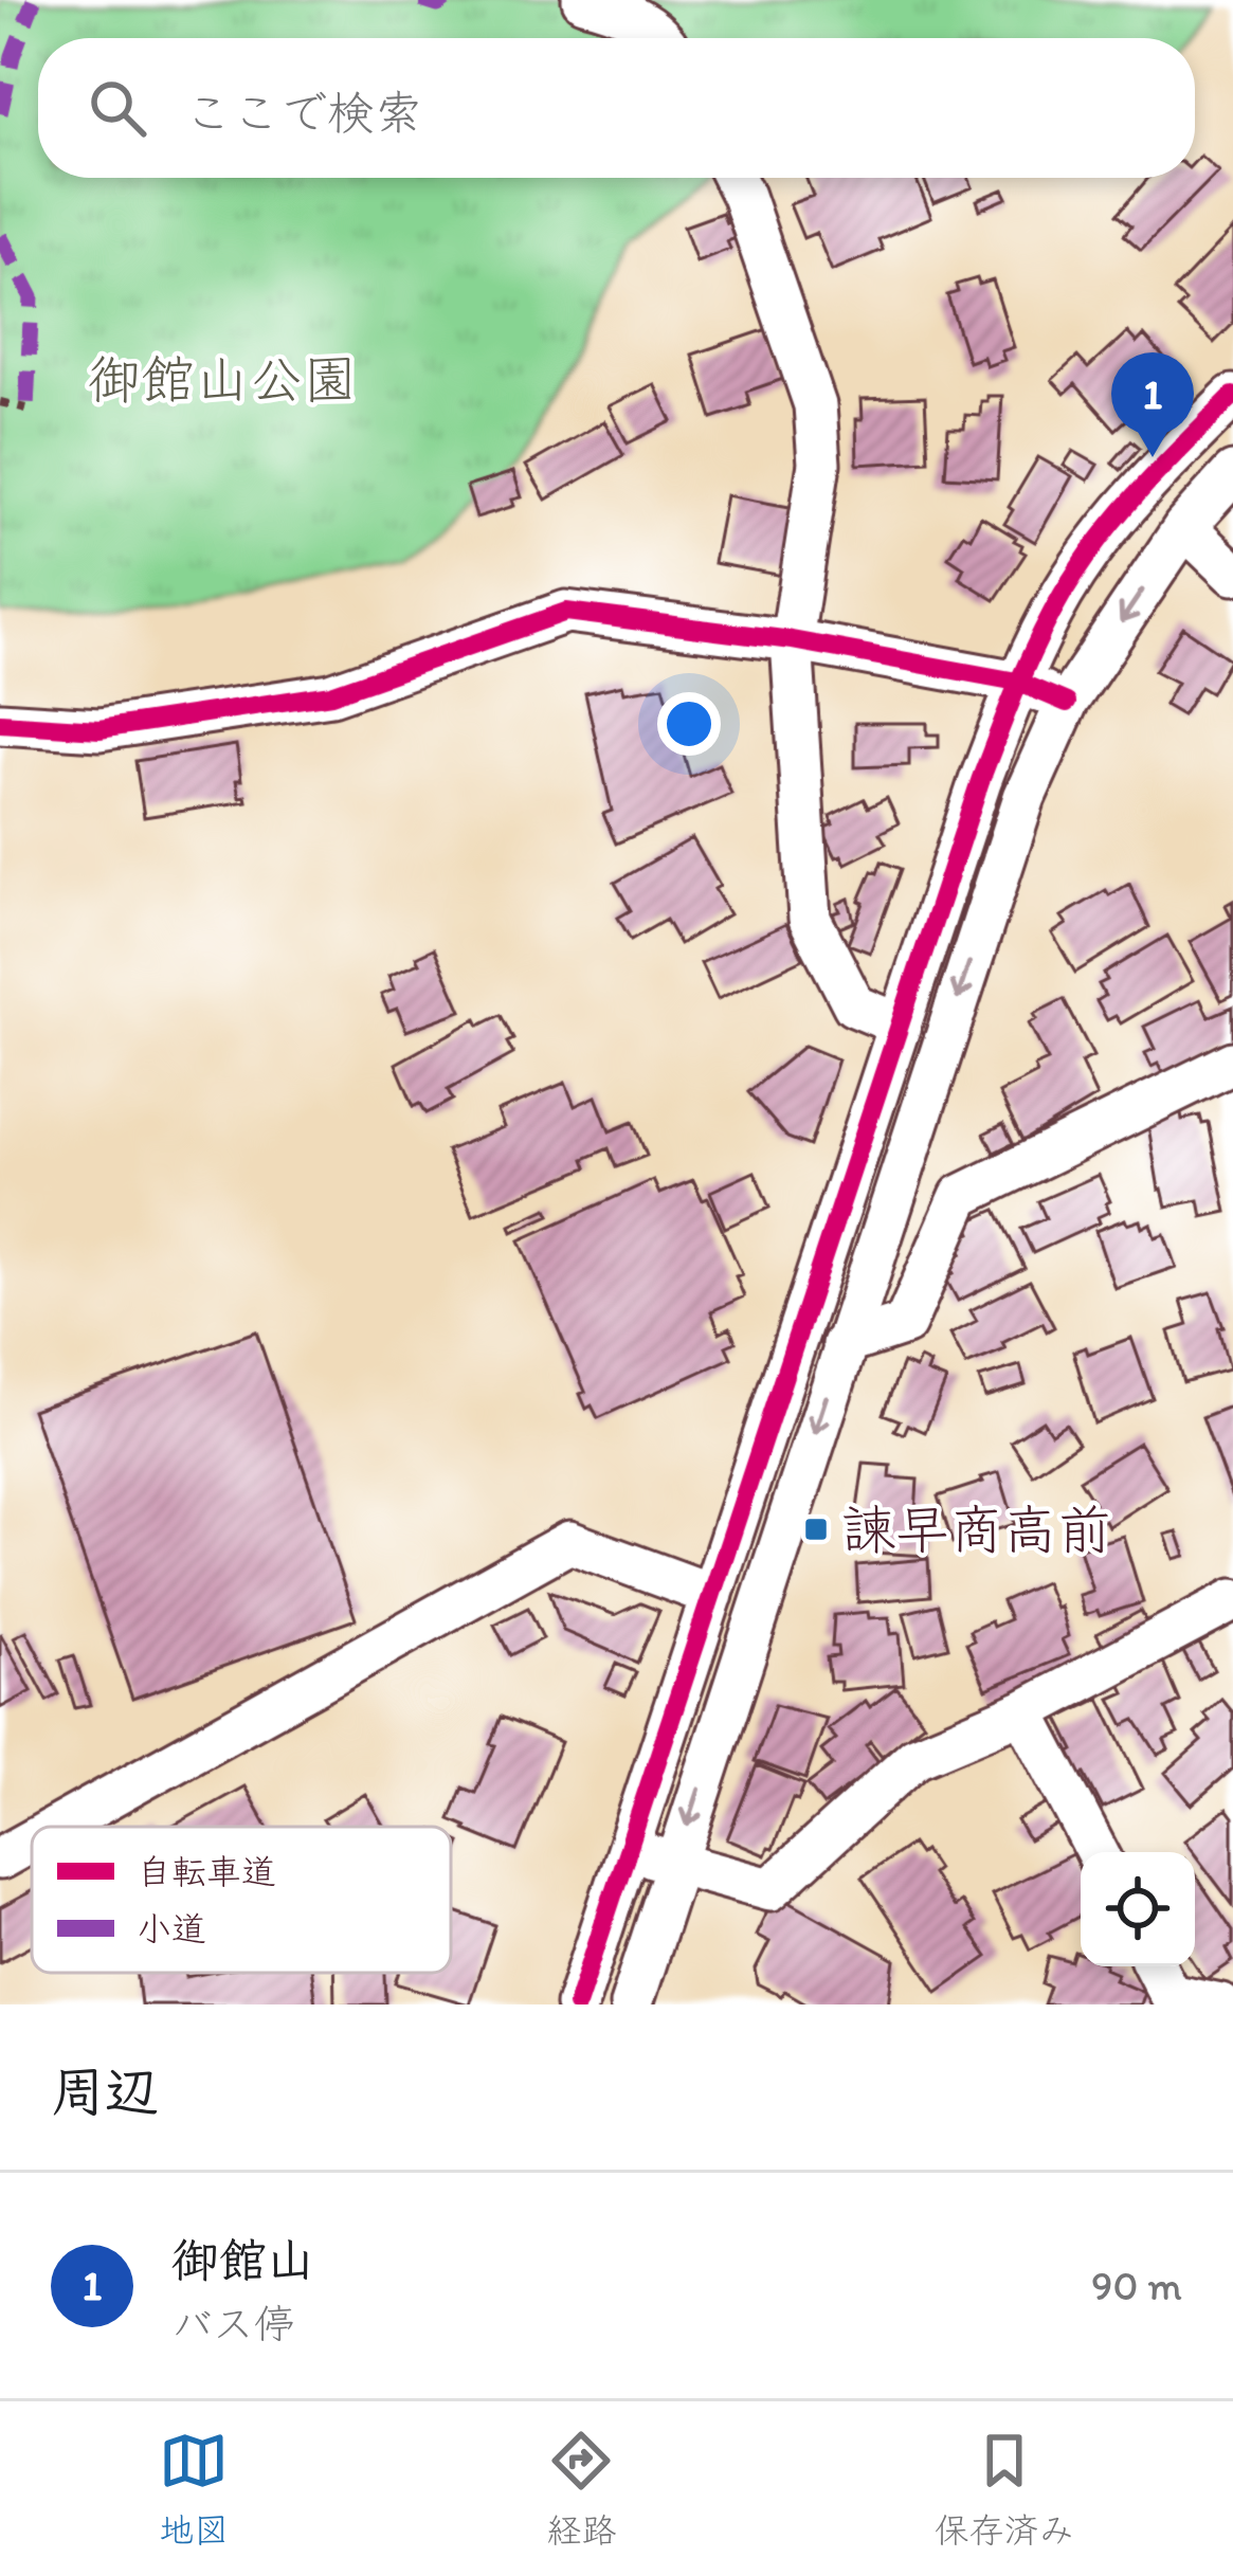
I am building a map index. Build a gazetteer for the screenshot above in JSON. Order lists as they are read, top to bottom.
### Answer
{
  "parks": ["御館山公園"],
  "places": {
    "transit": ["諫早商高前"]
  },
  "legend": ["自転車道", "小道"],
  "page": {
    "search": "ここで検索",
    "pins": "1",
    "heading": "周辺",
    "list": [
      {
        "mark": "1",
        "name": "御館山",
        "note": "バス停",
        "value": "90 m"
      }
    ],
    "nav": ["地図", "経路", "保存済み"]
  }
}
